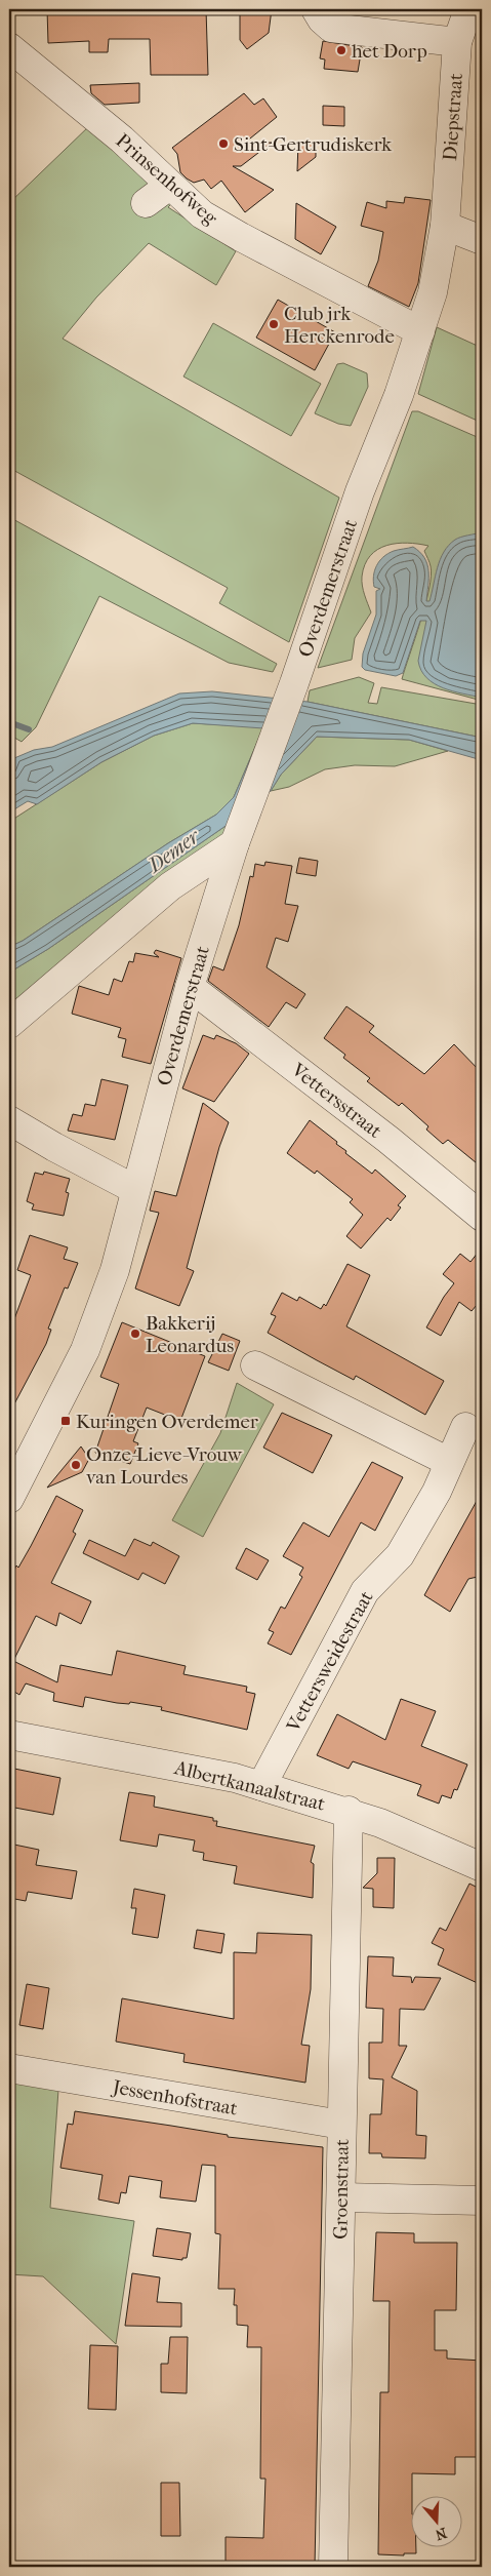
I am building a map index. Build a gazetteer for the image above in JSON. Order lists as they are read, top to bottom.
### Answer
{
  "streets": {
    "street": [
      "Diepstraat",
      "Prinsenhofweg",
      "Overdemerstraat",
      "Vettersstraat",
      "Vettersweidestraat",
      "Albertkanaalstraat",
      "Jessenhofstraat",
      "Groenstraat"
    ]
  },
  "crossings": [
    ["Diepstraat", "Prinsenhofweg"],
    ["Diepstraat", "Overdemerstraat"],
    ["Prinsenhofweg", "Overdemerstraat"],
    ["Overdemerstraat", "Vettersstraat"],
    ["Vettersweidestraat", "Albertkanaalstraat"],
    ["Albertkanaalstraat", "Groenstraat"],
    ["Jessenhofstraat", "Groenstraat"]
  ],
  "water": ["Demer"],
  "places": {
    "other": [
      "het Dorp",
      "Sint-Gertrudiskerk",
      "Club jrk Herckenrode",
      "Bakkerij Leonardus",
      "Onze-Lieve-Vrouw van Lourdes"
    ],
    "transit": ["Kuringen Overdemer"]
  },
  "north": "bottom"
}
